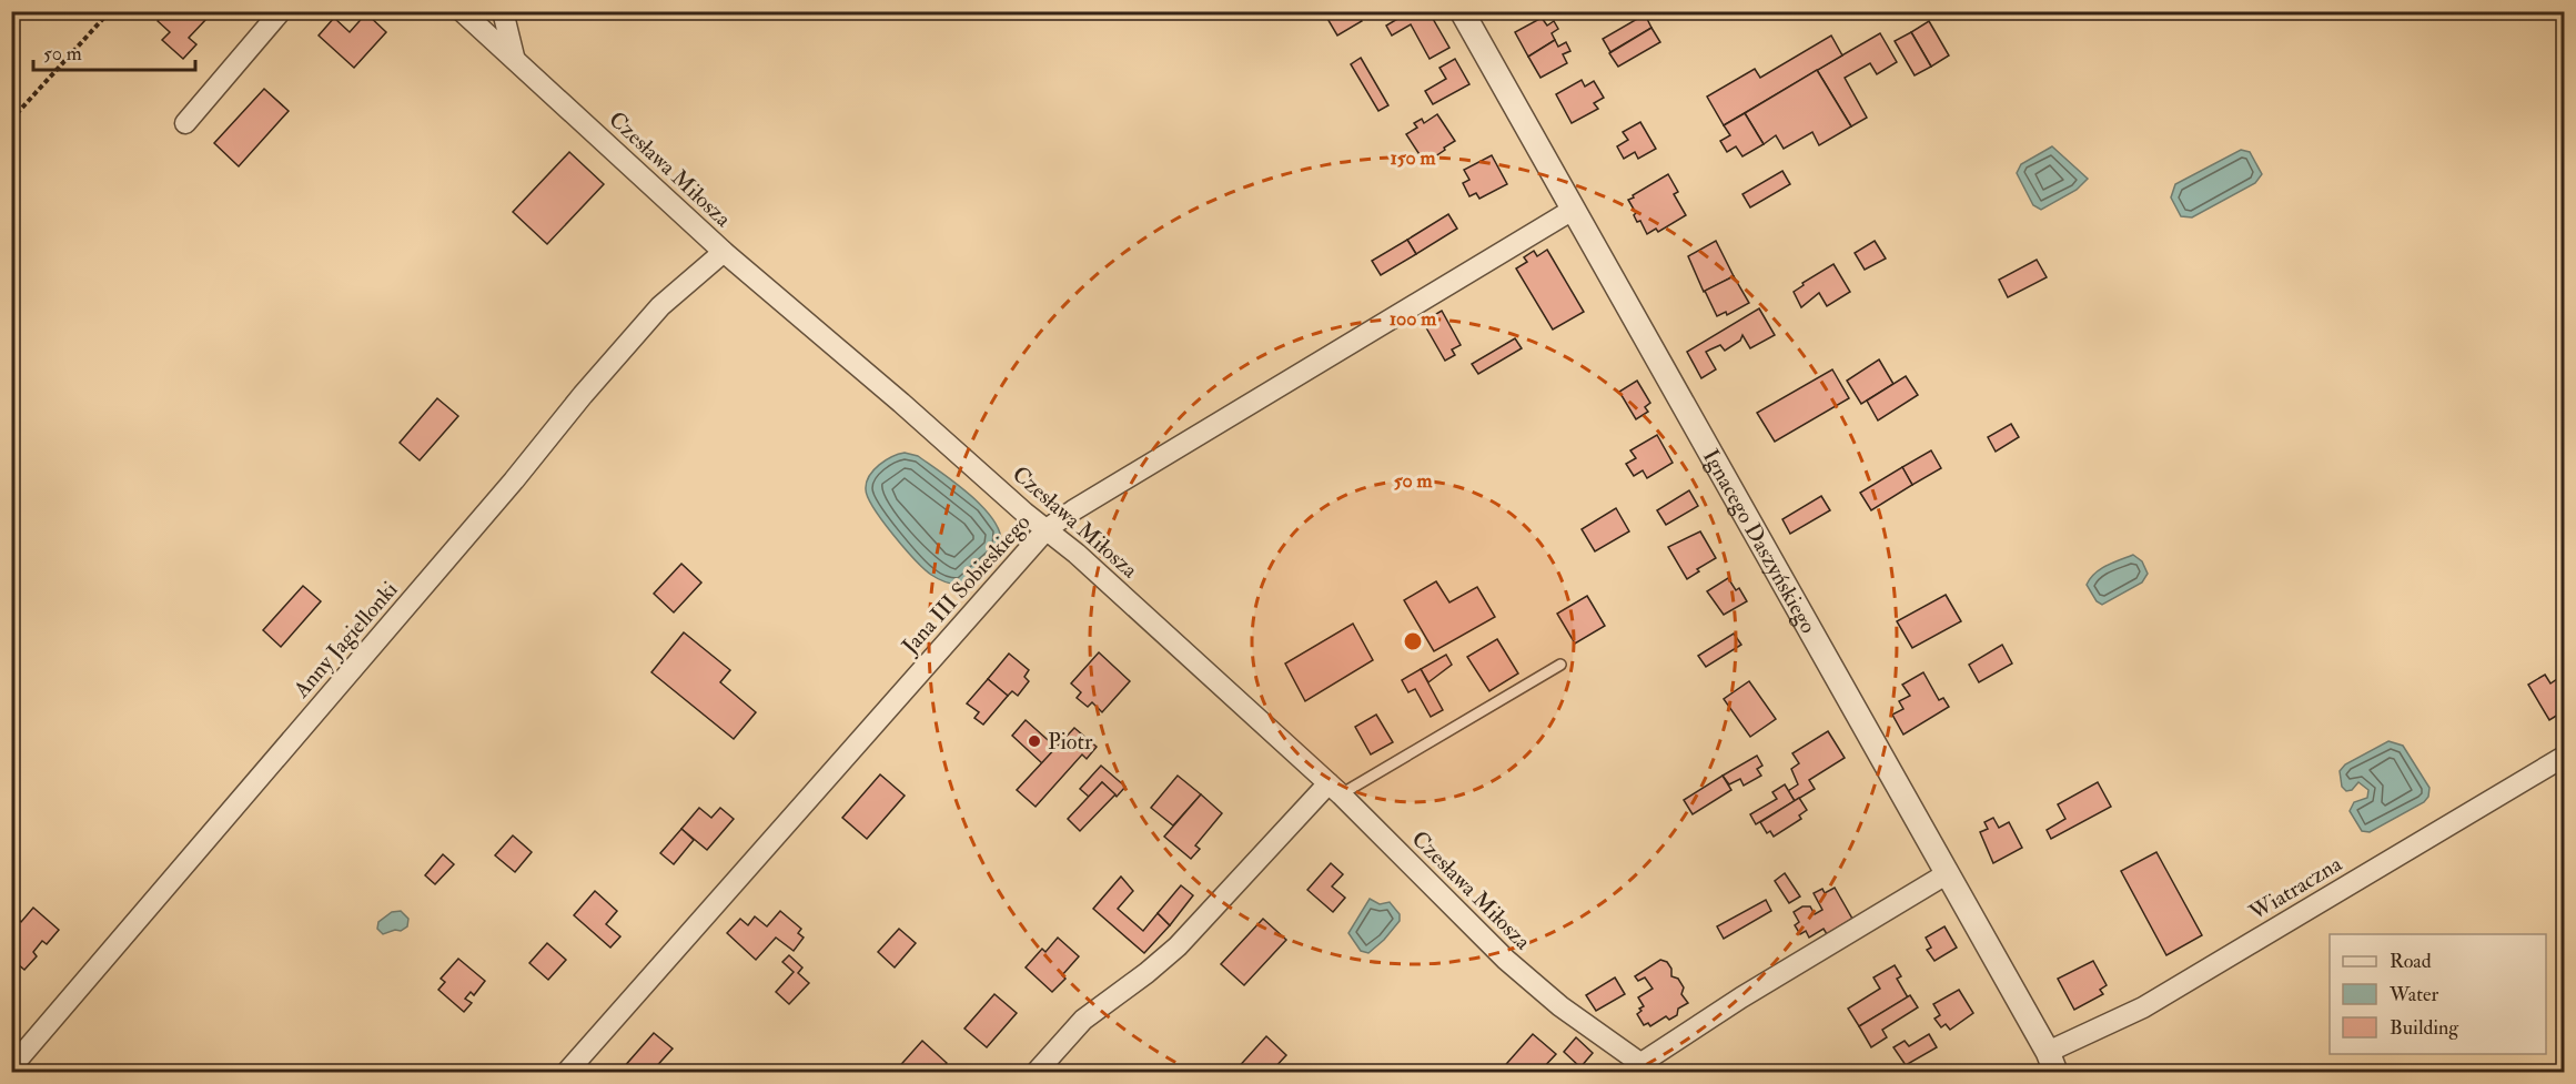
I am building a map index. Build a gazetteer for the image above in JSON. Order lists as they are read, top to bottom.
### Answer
{
  "streets": {
    "street": [
      "Czesława Miłosza",
      "Ignacego Daszyńskiego",
      "Jana III Sobieskiego",
      "Anny Jagiellonki",
      "Wiatraczna"
    ]
  },
  "crossings": [
    ["Czesława Miłosza", "Jana III Sobieskiego"],
    ["Czesława Miłosza", "Anny Jagiellonki"],
    ["Ignacego Daszyńskiego", "Jana III Sobieskiego"],
    ["Ignacego Daszyńskiego", "Wiatraczna"]
  ],
  "places": ["Piotr"],
  "legend": ["Road", "Water", "Building"],
  "scale_bar": "50 m",
  "rings": ["150 m", "100 m", "50 m"]
}
